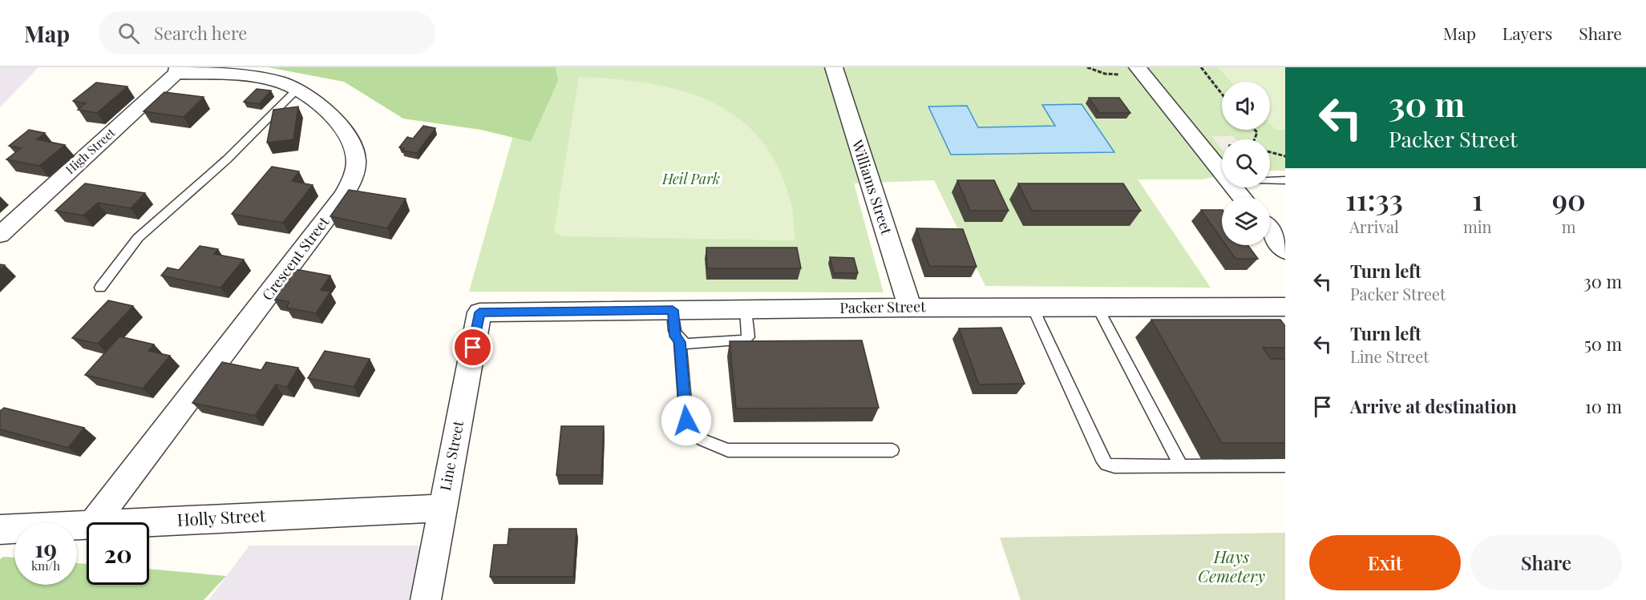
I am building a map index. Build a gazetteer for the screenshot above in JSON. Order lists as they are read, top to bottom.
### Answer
{
  "streets": {
    "street": [
      "High Street",
      "Williams Street",
      "Crescent Street",
      "Packer Street",
      "Line Street",
      "Holly Street"
    ]
  },
  "crossings": [
    ["High Street", "Crescent Street"],
    ["Williams Street", "Packer Street"],
    ["Packer Street", "Line Street"],
    ["Line Street", "Holly Street"]
  ],
  "parks": ["Heil Park", "Hays Cemetery"],
  "page": {
    "header": "Map",
    "search": "Search here",
    "nav": ["Map", "Layers", "Share"],
    "turn": ["30 m", "Packer Street"],
    "eta": [
      "11:33",
      "Arrival",
      "1",
      "min",
      "90",
      "m"
    ],
    "list": [
      {
        "name": "Turn left",
        "note": "Packer Street",
        "value": "30 m"
      },
      {
        "name": "Turn left",
        "note": "Line Street",
        "value": "50 m"
      },
      {
        "name": "Arrive at destination",
        "value": "10 m"
      }
    ],
    "speed": "19 km/h",
    "limit": "20",
    "buttons": ["Exit", "Share"]
  }
}
